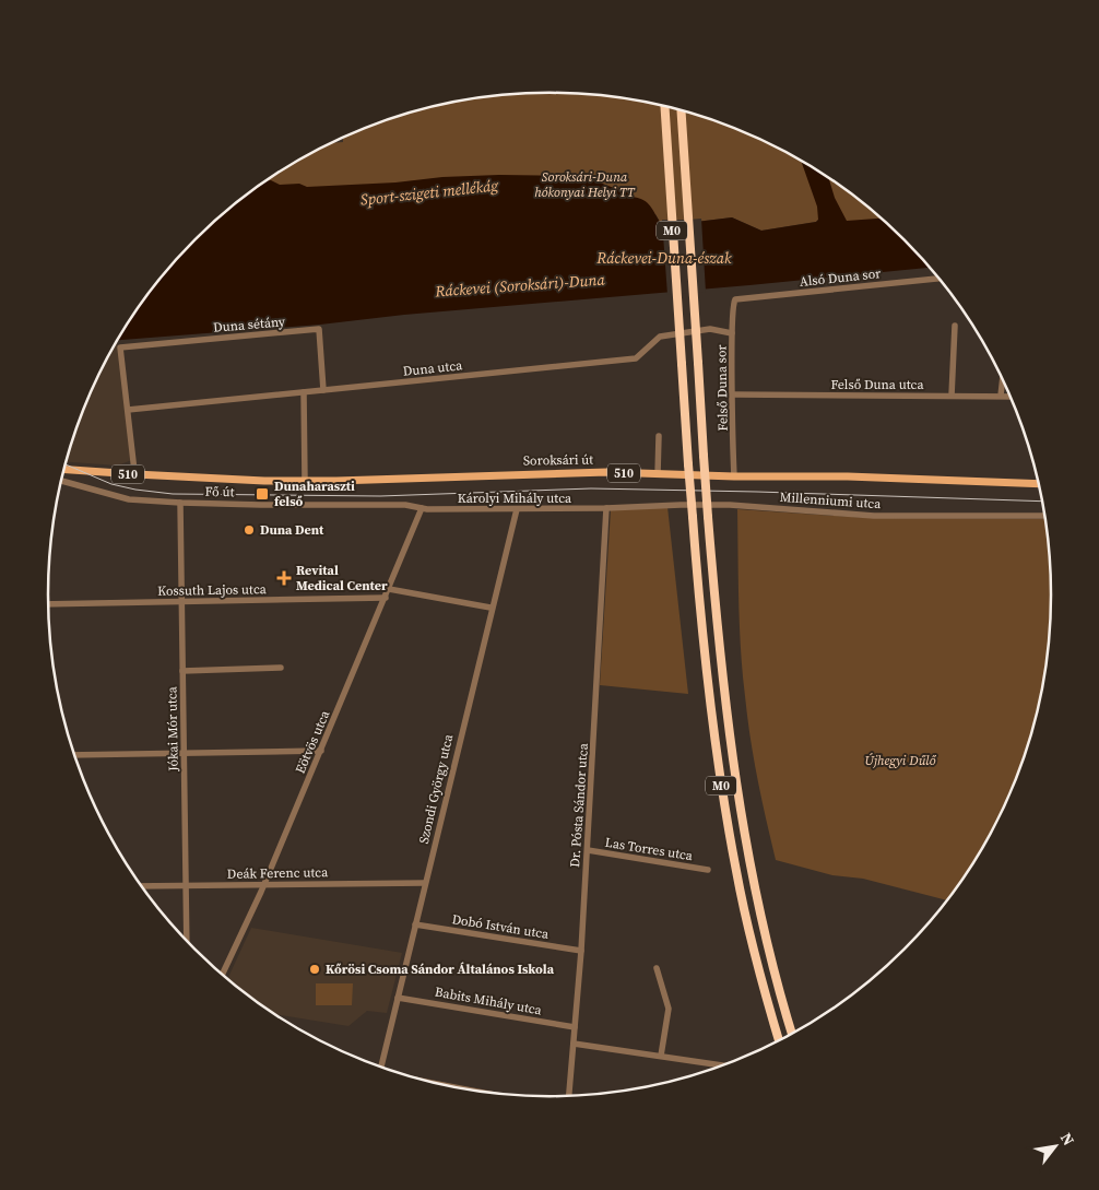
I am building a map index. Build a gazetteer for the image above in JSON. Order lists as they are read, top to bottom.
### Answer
{
  "streets": {
    "highway": ["M0"],
    "main road": ["Soroksári út", "510", "Fő út"],
    "street": [
      "Alsó Duna sor",
      "Duna sétány",
      "Duna utca",
      "Felső Duna utca",
      "Felső Duna sor",
      "Károlyi Mihály utca",
      "Millenniumi utca",
      "Kossuth Lajos utca",
      "Jókai Mór utca",
      "Eötvös utca",
      "Szondi György utca",
      "Dr. Pósta Sándor utca",
      "Las Torres utca",
      "Deák Ferenc utca",
      "Dobó István utca",
      "Babits Mihály utca"
    ]
  },
  "crossings": [
    ["Alsó Duna sor", "Felső Duna sor"],
    ["Duna sétány", "Duna utca"],
    ["Duna utca", "Felső Duna sor"],
    ["Felső Duna utca", "Felső Duna sor"],
    ["Felső Duna sor", "Soroksári út"],
    ["Soroksári út", "Fő út"],
    ["Fő út", "Károlyi Mihály utca"],
    ["Fő út", "Jókai Mór utca"],
    ["Fő út", "Eötvös utca"],
    ["Károlyi Mihály utca", "Millenniumi utca"],
    ["Károlyi Mihály utca", "Eötvös utca"],
    ["Károlyi Mihály utca", "Szondi György utca"],
    ["Károlyi Mihály utca", "Dr. Pósta Sándor utca"],
    ["Millenniumi utca", "Dr. Pósta Sándor utca"],
    ["Kossuth Lajos utca", "Jókai Mór utca"],
    ["Kossuth Lajos utca", "Eötvös utca"],
    ["Jókai Mór utca", "Deák Ferenc utca"],
    ["Eötvös utca", "Deák Ferenc utca"],
    ["Szondi György utca", "Deák Ferenc utca"],
    ["Szondi György utca", "Dobó István utca"],
    ["Szondi György utca", "Babits Mihály utca"],
    ["Dr. Pósta Sándor utca", "Las Torres utca"],
    ["Dr. Pósta Sándor utca", "Dobó István utca"],
    ["Dr. Pósta Sándor utca", "Babits Mihály utca"]
  ],
  "water": ["Sport-szigeti mellékág", "Ráckevei-Duna-észak", "Ráckevei (Soroksári)-Duna"],
  "parks": ["Soroksári-Duna hókonyai Helyi TT", "Újhegyi Dűlő"],
  "places": {
    "transit": ["Dunaharaszti felső"],
    "other": ["Duna Dent", "Kőrösi Csoma Sándor Általános Iskola"],
    "health": ["Revital Medical Center"]
  },
  "north": "top right"
}
